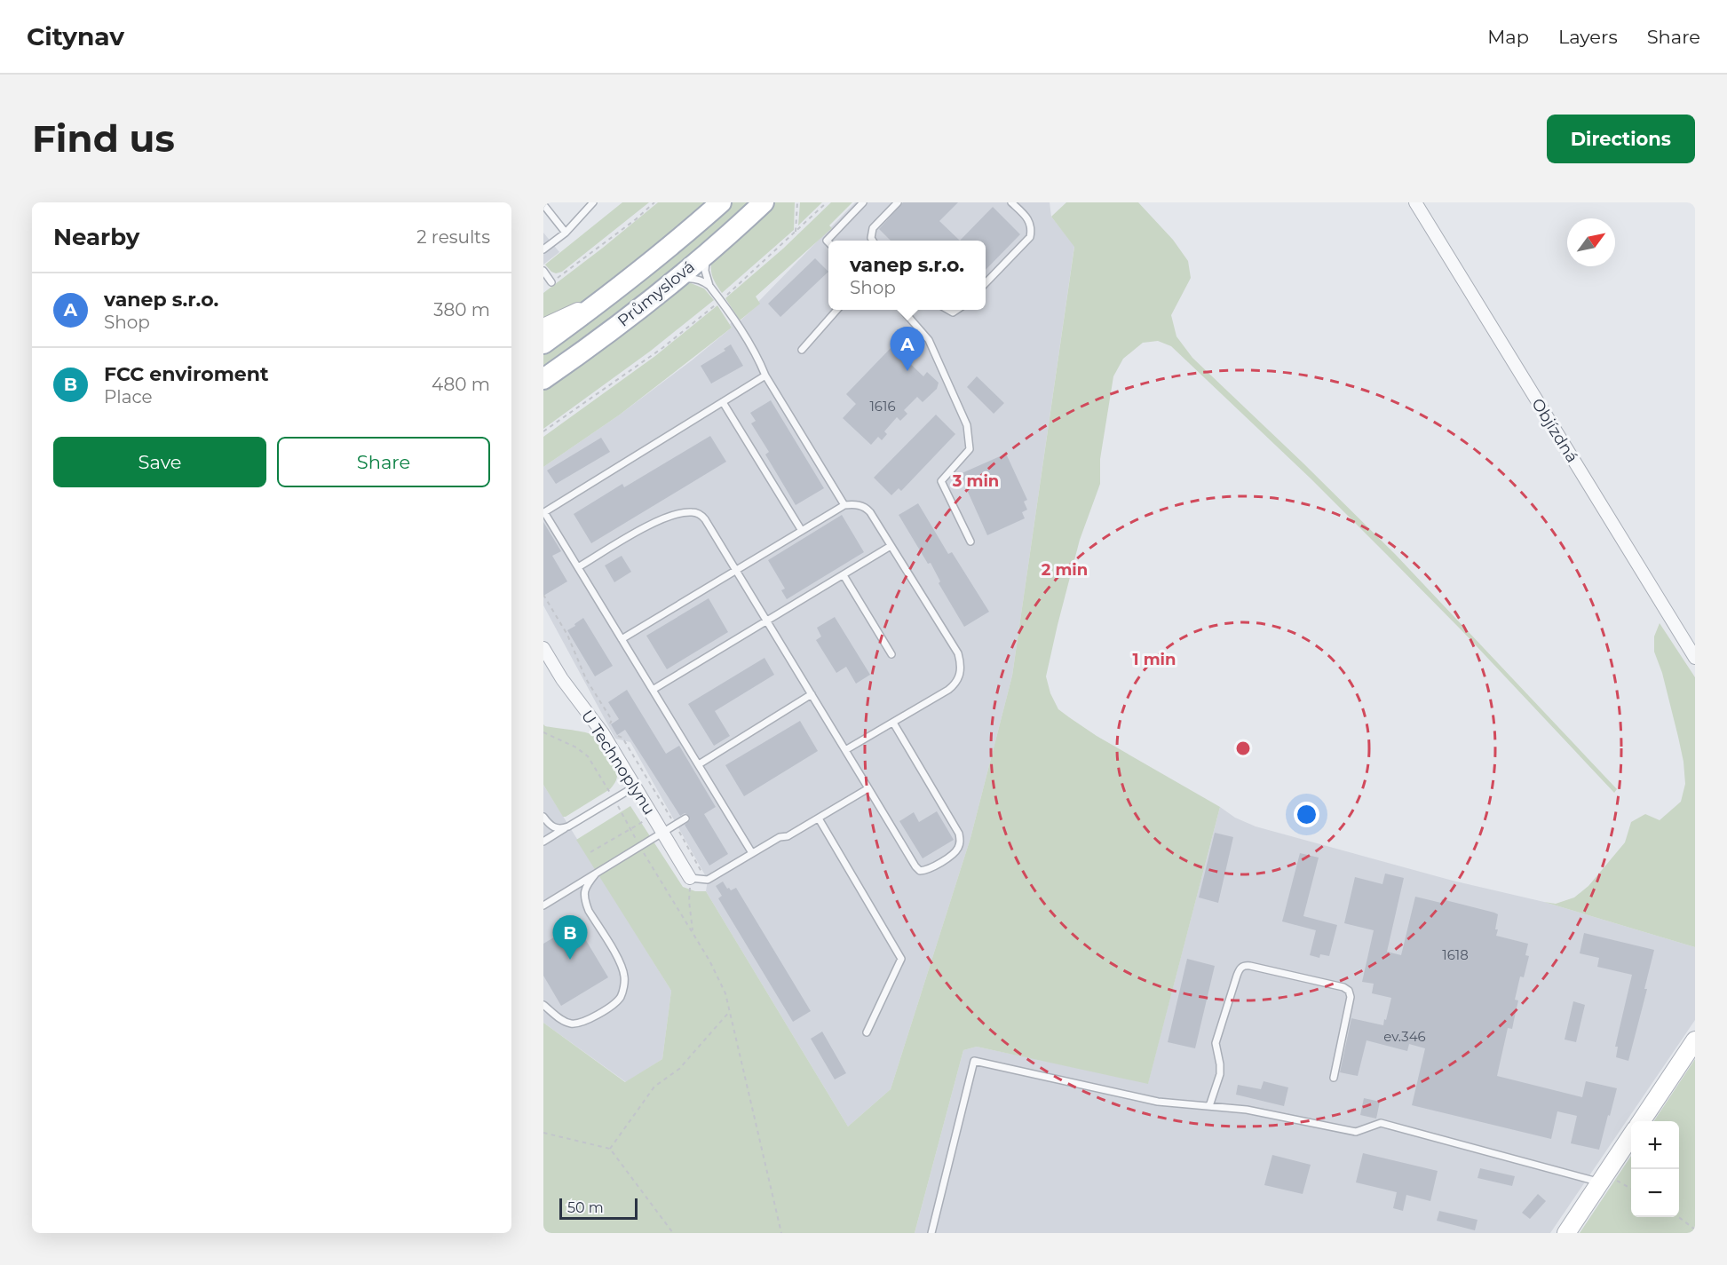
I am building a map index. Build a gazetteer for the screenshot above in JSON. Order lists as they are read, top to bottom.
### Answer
{
  "streets": {
    "main road": ["Průmyslová"],
    "street": ["Objízdná", "U Technoplynu"]
  },
  "house_numbers": ["1616", "1618", "ev.346"],
  "scale_bar": "50 m",
  "north": "top right",
  "page": {
    "header": "Citynav",
    "nav": ["Map", "Layers", "Share"],
    "buttons": [
      "Directions",
      ["Save", "Share"]
    ],
    "title": "Find us",
    "heading": ["Nearby", "2 results"],
    "popup": ["vanep s.r.o.", "Shop"],
    "list": [
      {
        "mark": "A",
        "name": "vanep s.r.o.",
        "note": "Shop",
        "value": "380 m"
      },
      {
        "mark": "B",
        "name": "FCC enviroment",
        "note": "Place",
        "value": "480 m"
      }
    ],
    "pins": ["A", "B"],
    "map_buttons": ["+", "−"],
    "scale": "50 m"
  },
  "rings": ["3 min", "2 min", "1 min"]
}
